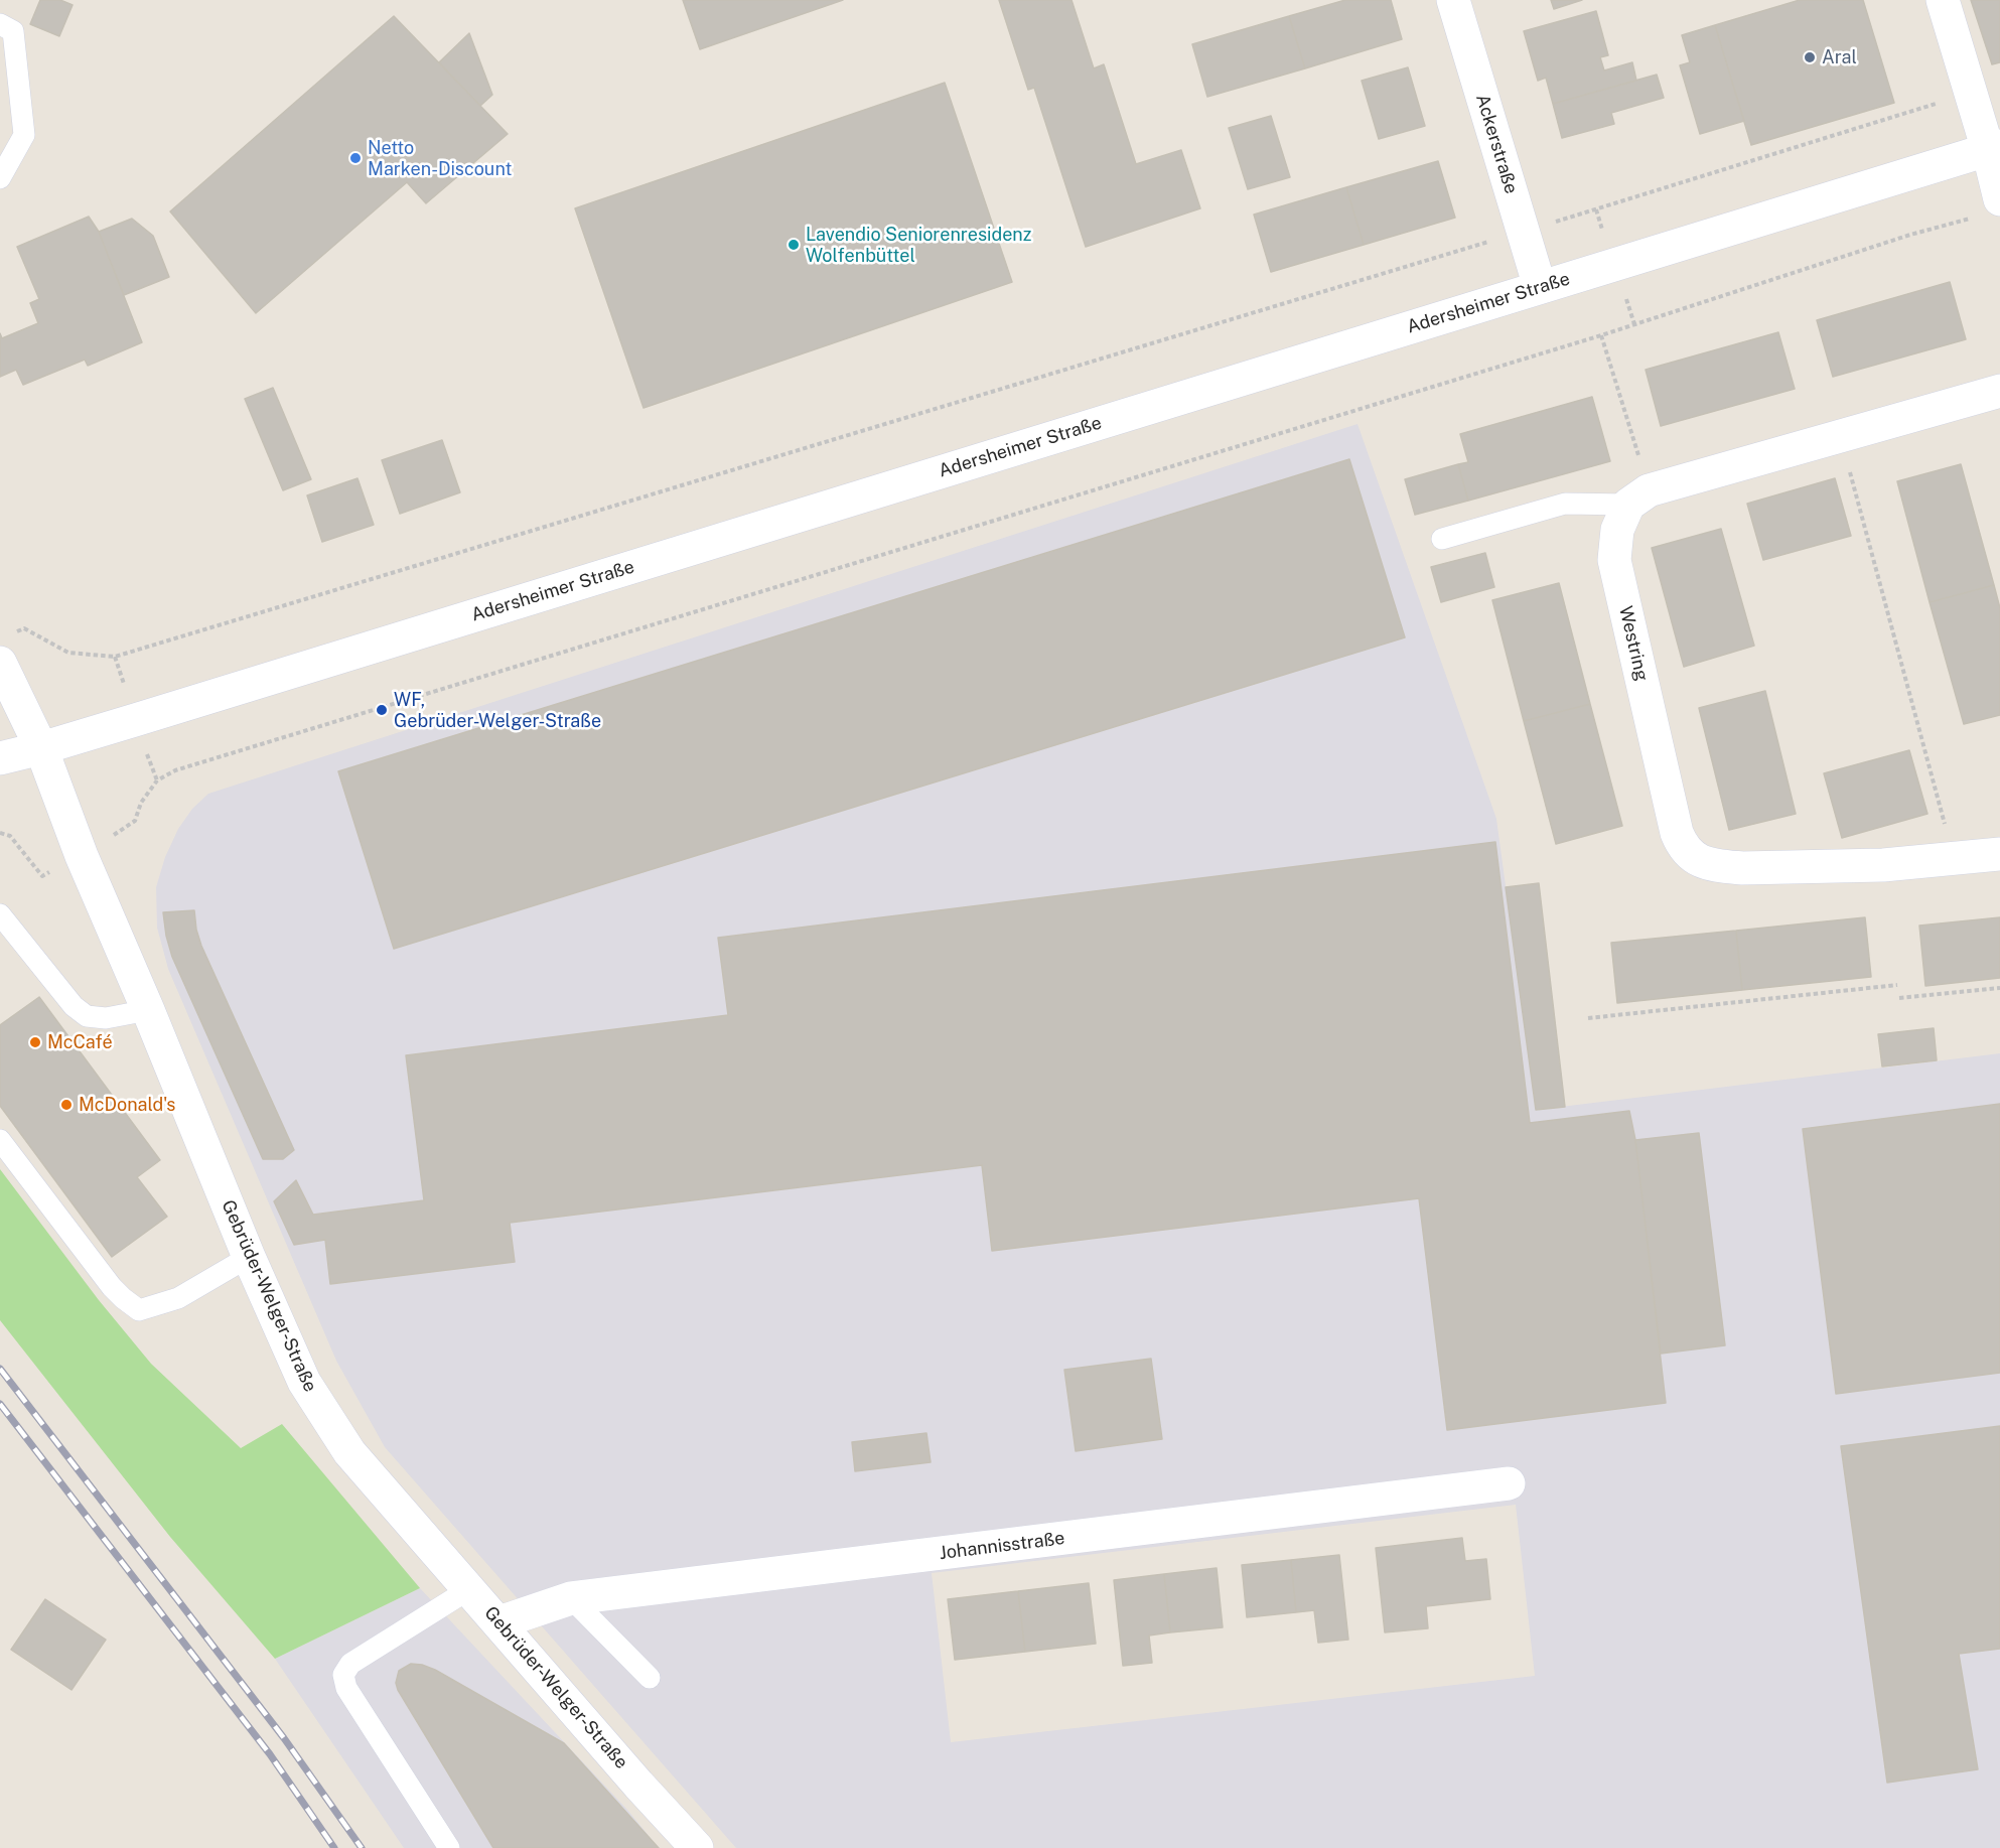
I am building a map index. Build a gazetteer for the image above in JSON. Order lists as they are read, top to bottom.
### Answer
{
  "streets": {
    "main road": [
      "Ackerstraße",
      "Adersheimer Straße",
      "Westring",
      "Gebrüder-Welger-Straße",
      "Johannisstraße"
    ]
  },
  "crossings": [
    ["Ackerstraße", "Adersheimer Straße"],
    ["Adersheimer Straße", "Gebrüder-Welger-Straße"],
    ["Gebrüder-Welger-Straße", "Johannisstraße"]
  ],
  "places": [
    "Aral",
    "Netto Marken-Discount",
    "Lavendio Seniorenresidenz Wolfenbüttel",
    "WF, Gebrüder-Welger-Straße",
    "McCafé",
    "McDonald's"
  ]
}
